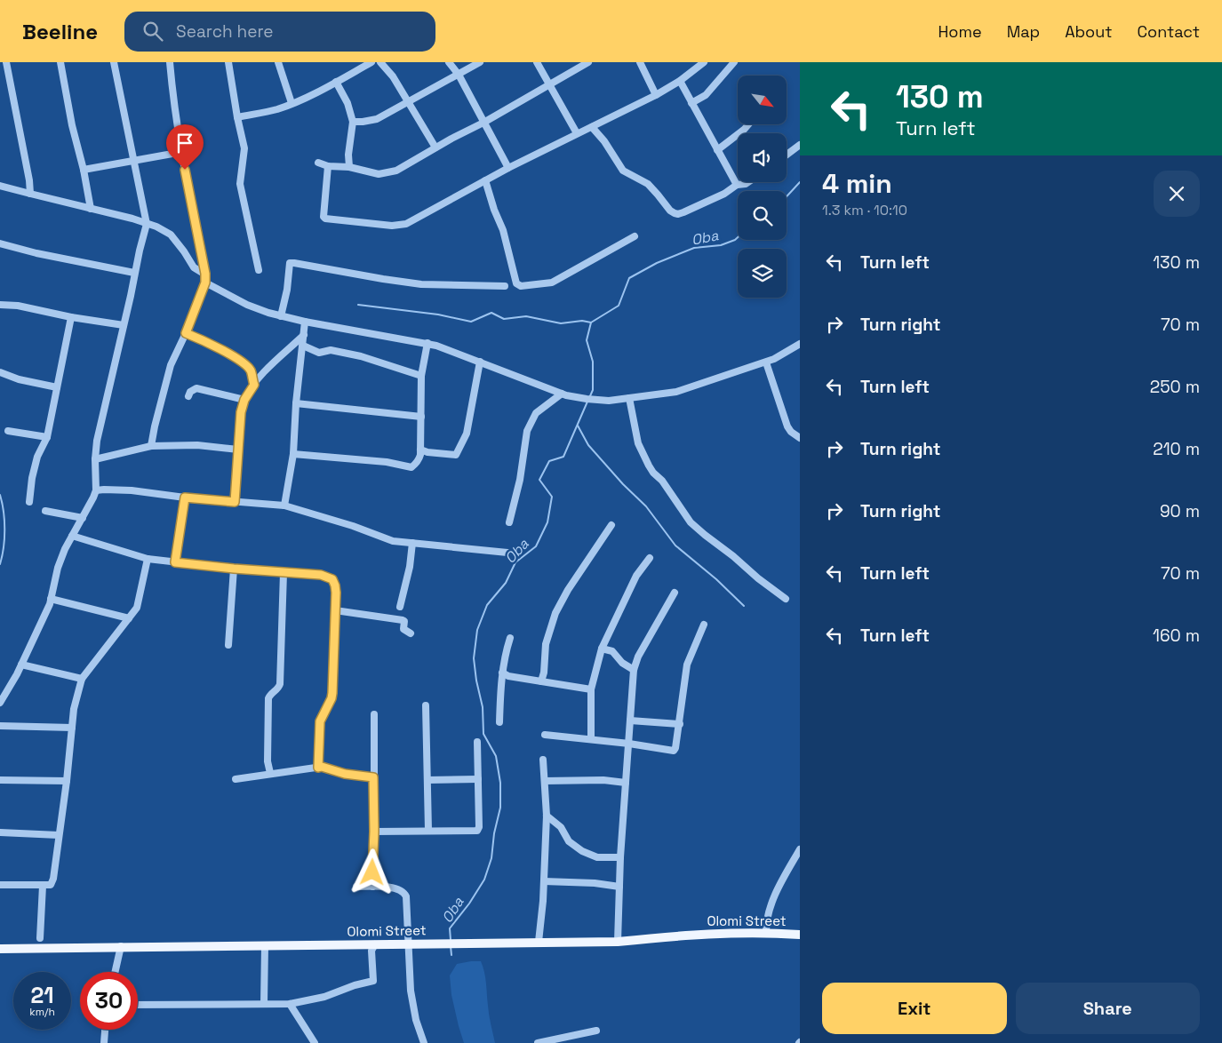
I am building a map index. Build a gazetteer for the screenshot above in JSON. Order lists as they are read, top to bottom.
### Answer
{
  "streets": {
    "main road": ["Olomi Street"]
  },
  "water": ["Oba"],
  "north": "bottom right",
  "page": {
    "header": "Beeline",
    "search": "Search here",
    "nav": [
      "Home",
      "Map",
      "About",
      "Contact"
    ],
    "turn": ["130 m", "Turn left"],
    "heading": ["4 min", "1.3 km · 10:10"],
    "list": [
      {
        "name": "Turn left",
        "value": "130 m"
      },
      {
        "name": "Turn right",
        "value": "70 m"
      },
      {
        "name": "Turn left",
        "value": "250 m"
      },
      {
        "name": "Turn right",
        "value": "210 m"
      },
      {
        "name": "Turn right",
        "value": "90 m"
      },
      {
        "name": "Turn left",
        "value": "70 m"
      },
      {
        "name": "Turn left",
        "value": "160 m"
      }
    ],
    "speed": "21 km/h",
    "limit": "30",
    "buttons": ["Exit", "Share"]
  }
}
